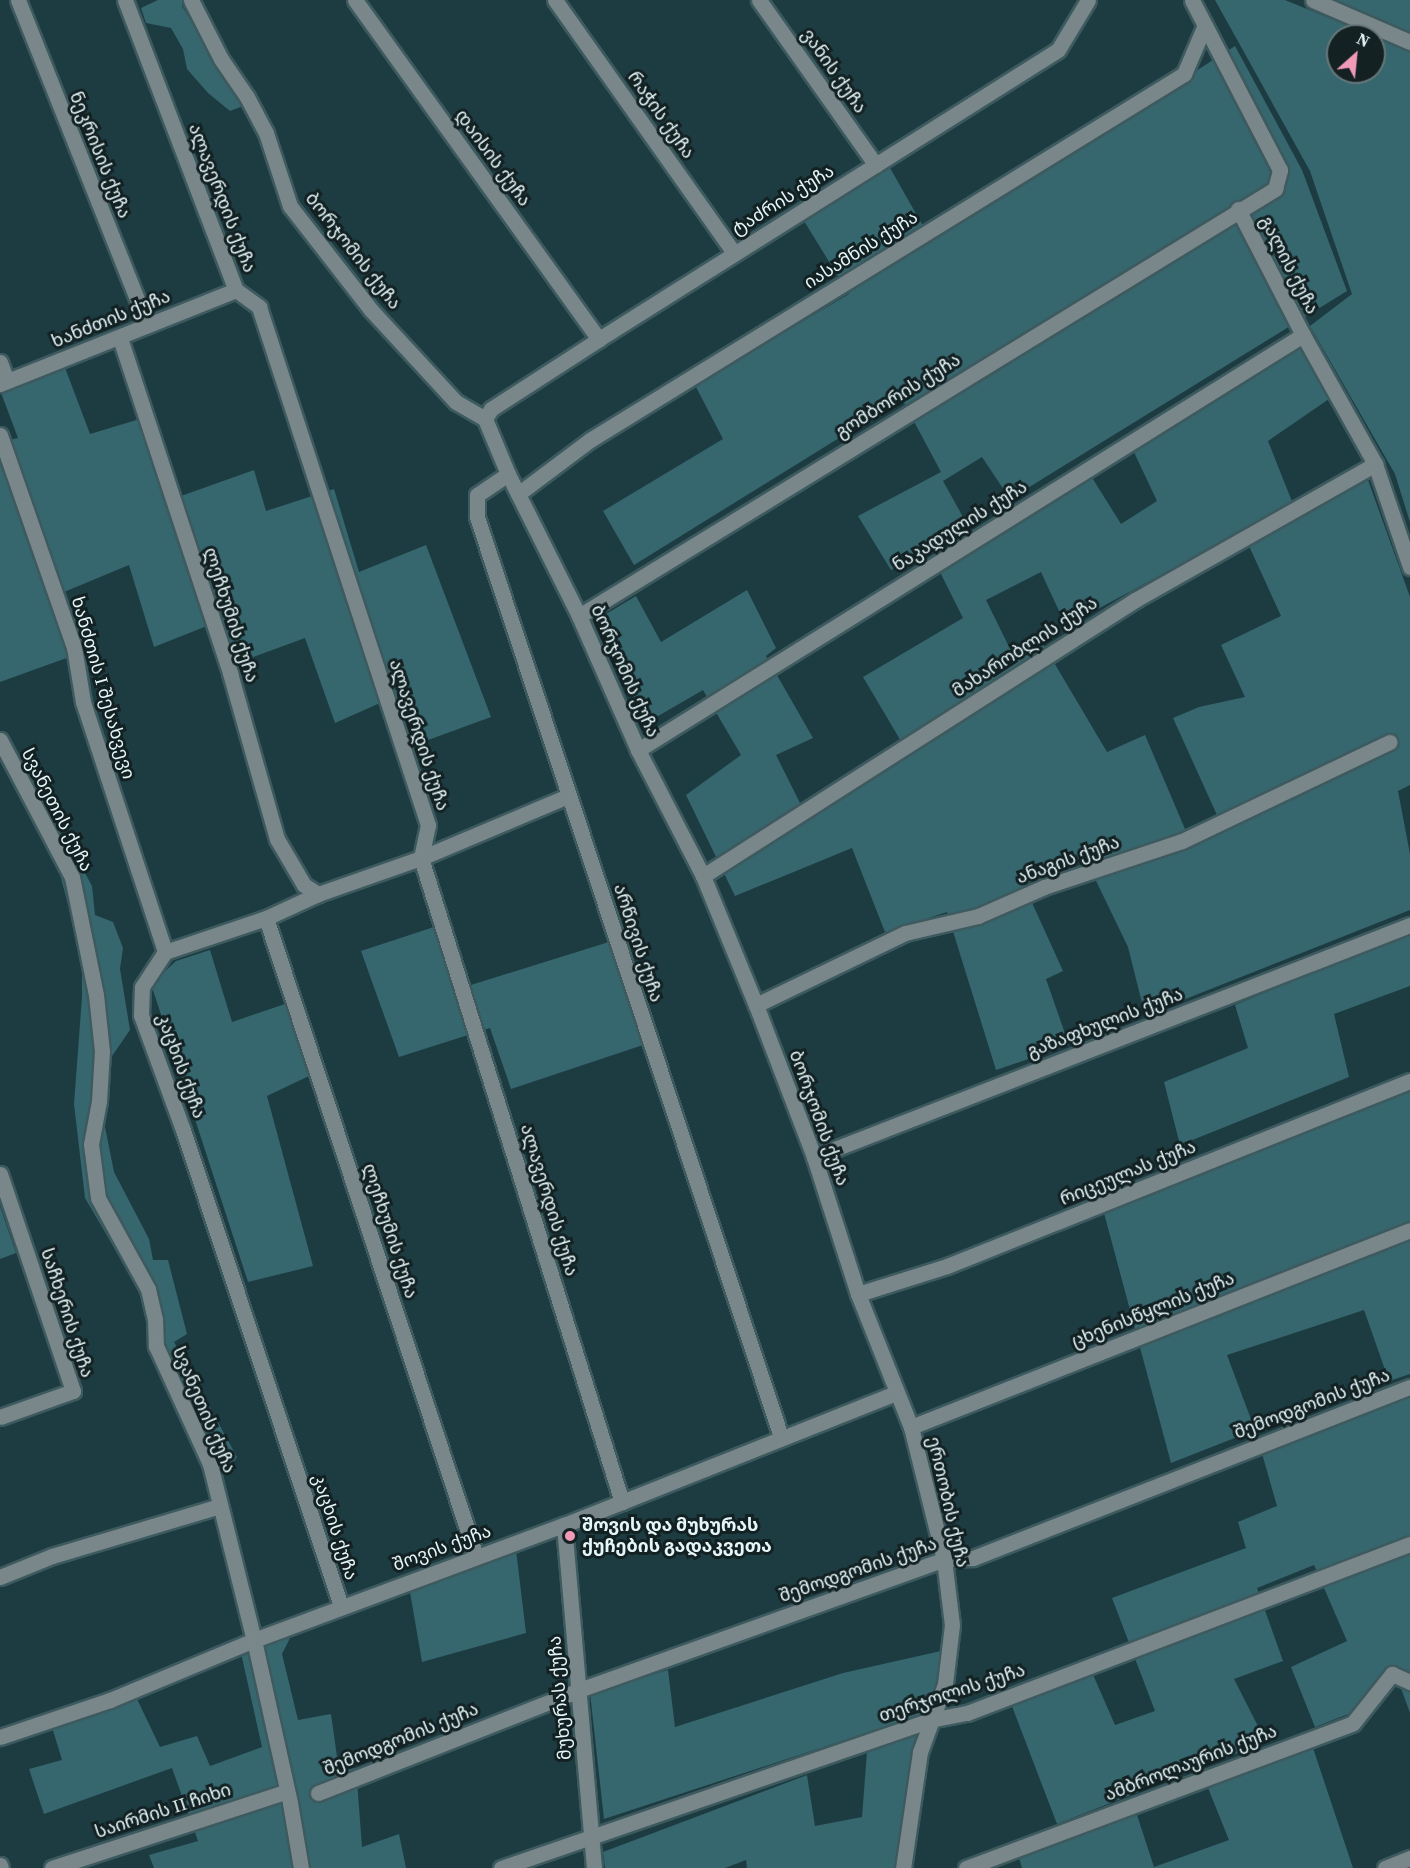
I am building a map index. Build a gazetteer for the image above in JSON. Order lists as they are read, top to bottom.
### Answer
{
  "streets": {
    "street": [
      "ვანის ქუჩა",
      "რაჭის ქუჩა",
      "ნეკრისის ქუჩა",
      "დაისის ქუჩა",
      "ალავერდის ქუჩა",
      "ტაძრის ქუჩა",
      "იასამნის ქუჩა",
      "ბორჯომის ქუჩა",
      "გალის ქუჩა",
      "ხანძთის ქუჩა",
      "გომბორის ქუჩა",
      "ნაკადულის ქუჩა",
      "ლეჩხუმის ქუჩა",
      "მახარობლის ქუჩა",
      "ხანძთის I შესახვევი",
      "სვანეთის ქუჩა",
      "ანაგის ქუჩა",
      "არწივის ქუჩა",
      "გაზაფხულის ქუჩა",
      "კაცხის ქუჩა",
      "რიცეულას ქუჩა",
      "ცხენისწყლის ქუჩა",
      "საჩხერის ქუჩა",
      "შემოდგომის ქუჩა",
      "ერთობის ქუჩა",
      "შოვის ქუჩა",
      "თერჯოლის ქუჩა",
      "მუხურას ქუჩა",
      "ამბროლაურის ქუჩა",
      "საირმის II ჩიხი"
    ]
  },
  "crossings": [
    ["ვანის ქუჩა", "ტაძრის ქუჩა"],
    ["რაჭის ქუჩა", "ტაძრის ქუჩა"],
    ["ნეკრისის ქუჩა", "ხანძთის ქუჩა"],
    ["დაისის ქუჩა", "ტაძრის ქუჩა"],
    ["ალავერდის ქუჩა", "ხანძთის ქუჩა"],
    ["ალავერდის ქუჩა", "შოვის ქუჩა"],
    ["ტაძრის ქუჩა", "ბორჯომის ქუჩა"],
    ["იასამნის ქუჩა", "ბორჯომის ქუჩა"],
    ["იასამნის ქუჩა", "გალის ქუჩა"],
    ["ბორჯომის ქუჩა", "გომბორის ქუჩა"],
    ["ბორჯომის ქუჩა", "ნაკადულის ქუჩა"],
    ["ბორჯომის ქუჩა", "მახარობლის ქუჩა"],
    ["ბორჯომის ქუჩა", "ანაგის ქუჩა"],
    ["ბორჯომის ქუჩა", "არწივის ქუჩა"],
    ["ბორჯომის ქუჩა", "გაზაფხულის ქუჩა"],
    ["ბორჯომის ქუჩა", "რიცეულას ქუჩა"],
    ["ბორჯომის ქუჩა", "ცხენისწყლის ქუჩა"],
    ["ბორჯომის ქუჩა", "ერთობის ქუჩა"],
    ["ბორჯომის ქუჩა", "შოვის ქუჩა"],
    ["გალის ქუჩა", "გომბორის ქუჩა"],
    ["გალის ქუჩა", "ნაკადულის ქუჩა"],
    ["გალის ქუჩა", "მახარობლის ქუჩა"],
    ["ხანძთის ქუჩა", "ლეჩხუმის ქუჩა"],
    ["ლეჩხუმის ქუჩა", "შოვის ქუჩა"],
    ["ხანძთის I შესახვევი", "კაცხის ქუჩა"],
    ["სვანეთის ქუჩა", "შოვის ქუჩა"],
    ["სვანეთის ქუჩა", "საირმის II ჩიხი"],
    ["არწივის ქუჩა", "შოვის ქუჩა"],
    ["კაცხის ქუჩა", "შოვის ქუჩა"],
    ["ცხენისწყლის ქუჩა", "ერთობის ქუჩა"],
    ["შემოდგომის ქუჩა", "ერთობის ქუჩა"],
    ["შემოდგომის ქუჩა", "მუხურას ქუჩა"],
    ["ერთობის ქუჩა", "თერჯოლის ქუჩა"],
    ["შოვის ქუჩა", "მუხურას ქუჩა"],
    ["თერჯოლის ქუჩა", "მუხურას ქუჩა"]
  ],
  "places": ["შოვის და მუხურას ქუჩების გადაკვეთა"],
  "north": "top right"
}
